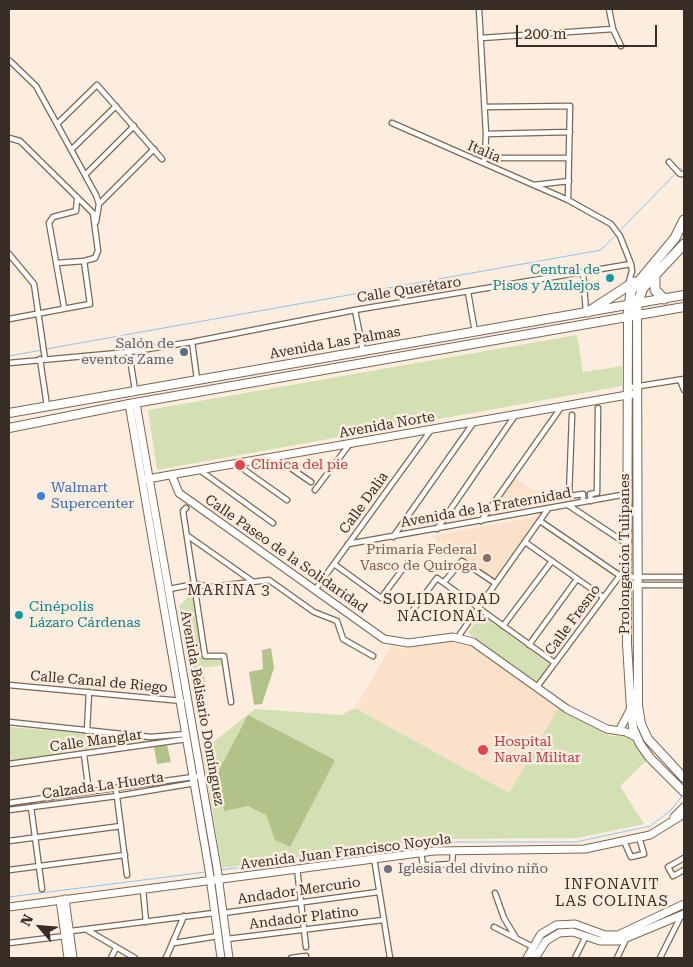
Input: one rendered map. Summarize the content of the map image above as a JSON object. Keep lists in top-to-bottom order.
{
  "streets": {
    "main road": ["Avenida Las Palmas", "Prolongación Tulipanes"],
    "street": [
      "Italia",
      "Calle Querétaro",
      "Avenida Norte",
      "Calle Dalia",
      "Avenida de la Fraternidad",
      "Calle Paseo de la Solidaridad",
      "Calle Fresno",
      "Calle Canal de Riego",
      "Avenida Belisario Domínguez",
      "Calle Manglar",
      "Calzada La Huerta",
      "Avenida Juan Francisco Noyola",
      "Andador Mercurio",
      "Andador Platino"
    ]
  },
  "crossings": [
    ["Italia", "Calle Querétaro"],
    ["Avenida Las Palmas", "Prolongación Tulipanes"],
    ["Avenida Las Palmas", "Avenida Belisario Domínguez"],
    ["Avenida Norte", "Calle Dalia"],
    ["Avenida Norte", "Calle Paseo de la Solidaridad"],
    ["Avenida Norte", "Prolongación Tulipanes"],
    ["Avenida Norte", "Avenida Belisario Domínguez"],
    ["Calle Dalia", "Avenida de la Fraternidad"],
    ["Calle Dalia", "Calle Paseo de la Solidaridad"],
    ["Avenida de la Fraternidad", "Prolongación Tulipanes"],
    ["Calle Paseo de la Solidaridad", "Prolongación Tulipanes"],
    ["Calle Paseo de la Solidaridad", "Calle Fresno"],
    ["Prolongación Tulipanes", "Calle Fresno"],
    ["Calle Canal de Riego", "Avenida Belisario Domínguez"],
    ["Avenida Belisario Domínguez", "Calle Manglar"],
    ["Avenida Belisario Domínguez", "Calzada La Huerta"],
    ["Avenida Belisario Domínguez", "Avenida Juan Francisco Noyola"],
    ["Avenida Belisario Domínguez", "Andador Mercurio"],
    ["Avenida Belisario Domínguez", "Andador Platino"]
  ],
  "districts": ["MARINA 3", "SOLIDARIDAD NACIONAL", "INFONAVIT LAS COLINAS"],
  "places": [
    "Central de Pisos y Azulejos",
    "Salón de eventos Zame",
    "Clínica del pie",
    "Walmart Supercenter",
    "Primaria Federal Vasco de Quiroga",
    "Cinépolis Lázaro Cárdenas",
    "Hospital Naval Militar",
    "Iglesia del divino niño"
  ],
  "scale_bar": "200 m",
  "north": "top left"
}
